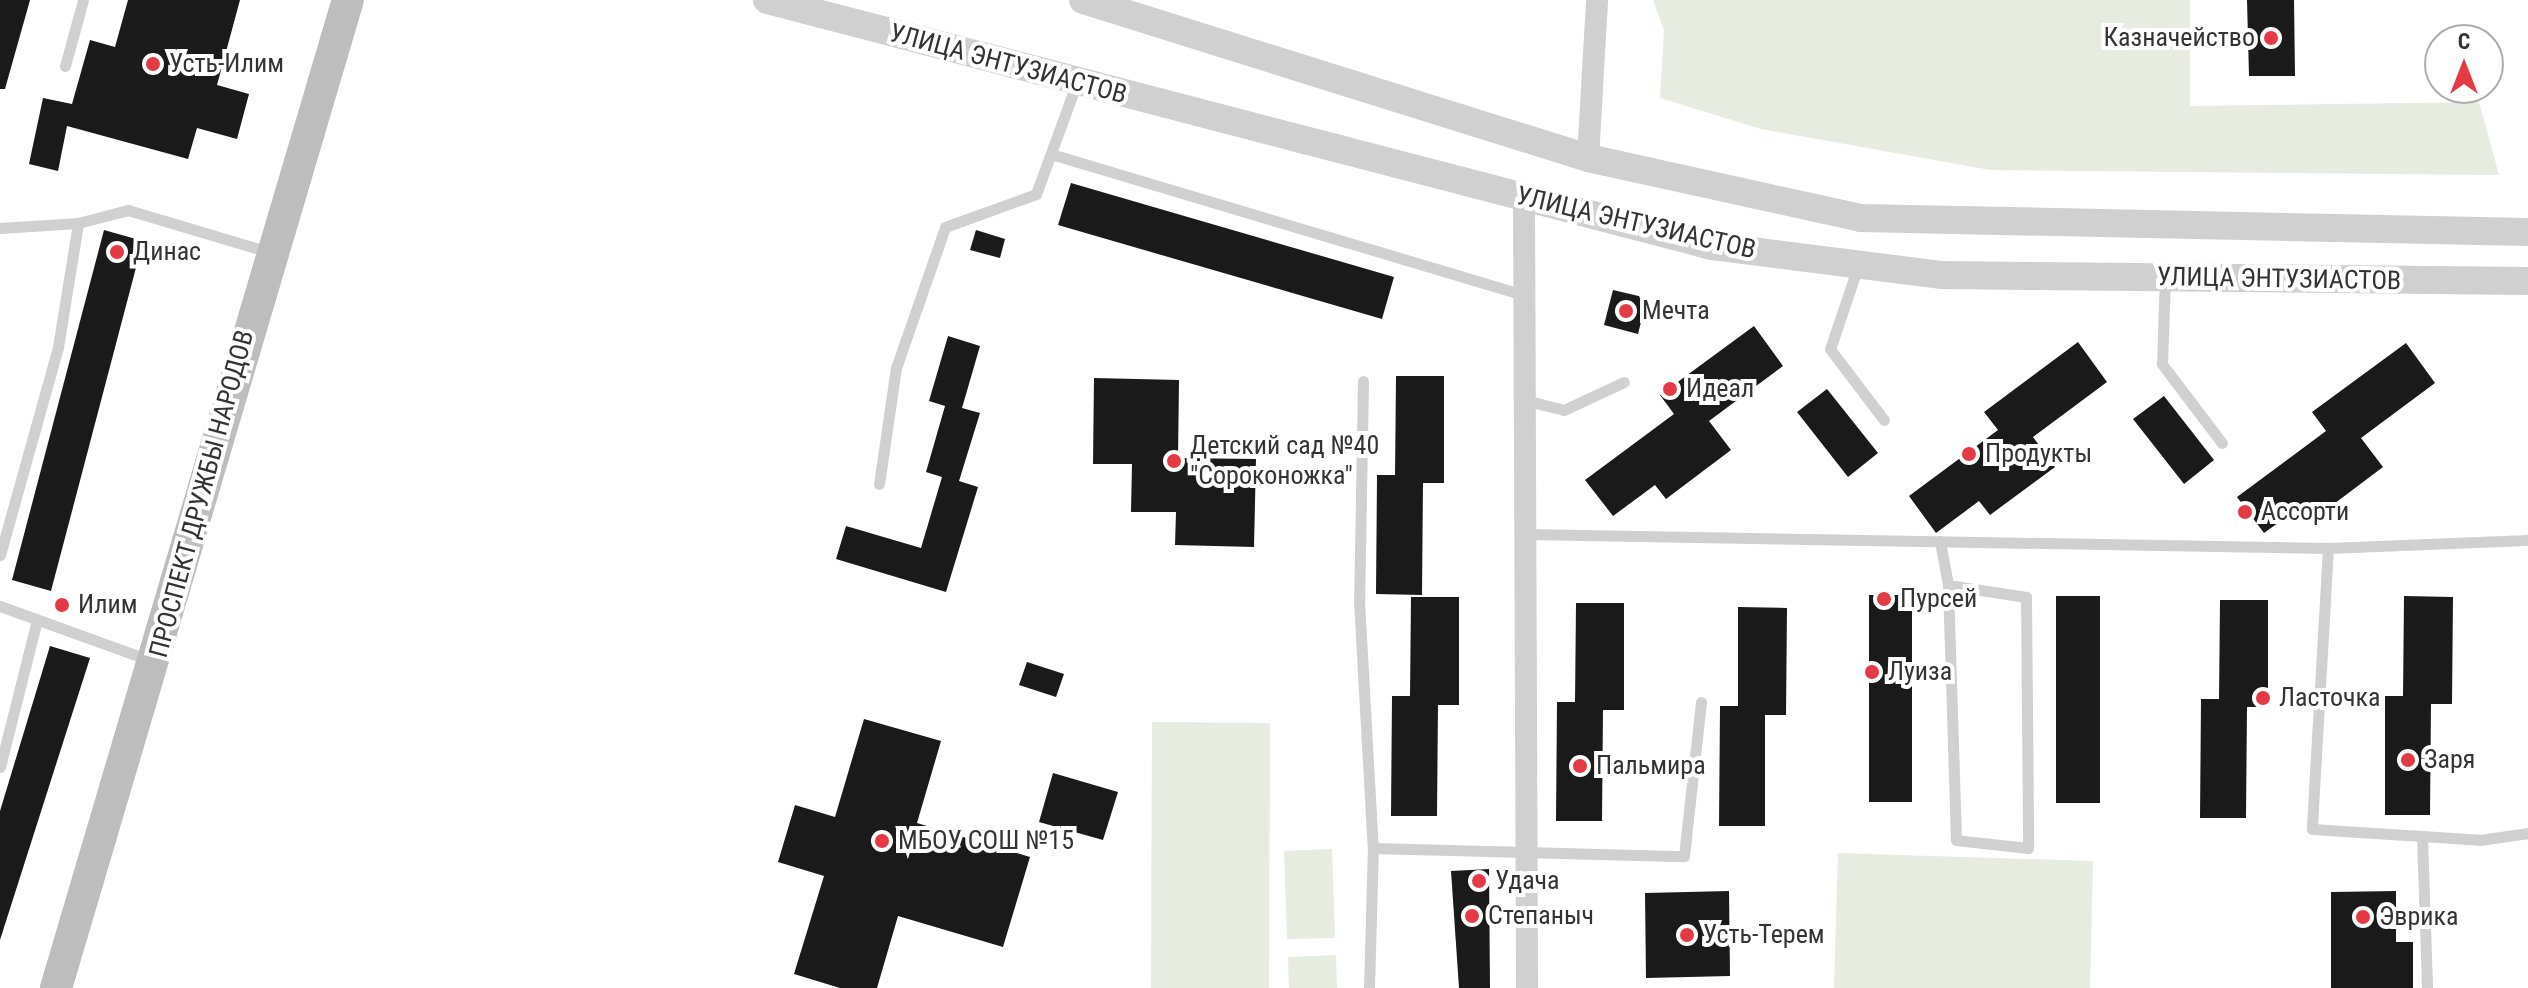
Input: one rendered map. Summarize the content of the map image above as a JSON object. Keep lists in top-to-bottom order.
{
  "streets": {
    "main road": ["ПРОСПЕКТ ДРУЖБЫ НАРОДОВ"],
    "street": ["УЛИЦА ЭНТУЗИАСТОВ"]
  },
  "places": [
    "Казначейство",
    "Усть-Илим",
    "Динас",
    "Мечта",
    "Идеал",
    "Продукты",
    "Детский сад №40 \"Сороконожка\"",
    "Ассорти",
    "Пурсей",
    "Илим",
    "Луиза",
    "Ласточка",
    "Заря",
    "Пальмира",
    "МБОУ СОШ №15",
    "Удача",
    "Степаныч",
    "Эврика",
    "Усть-Терем"
  ],
  "north": "top"
}
